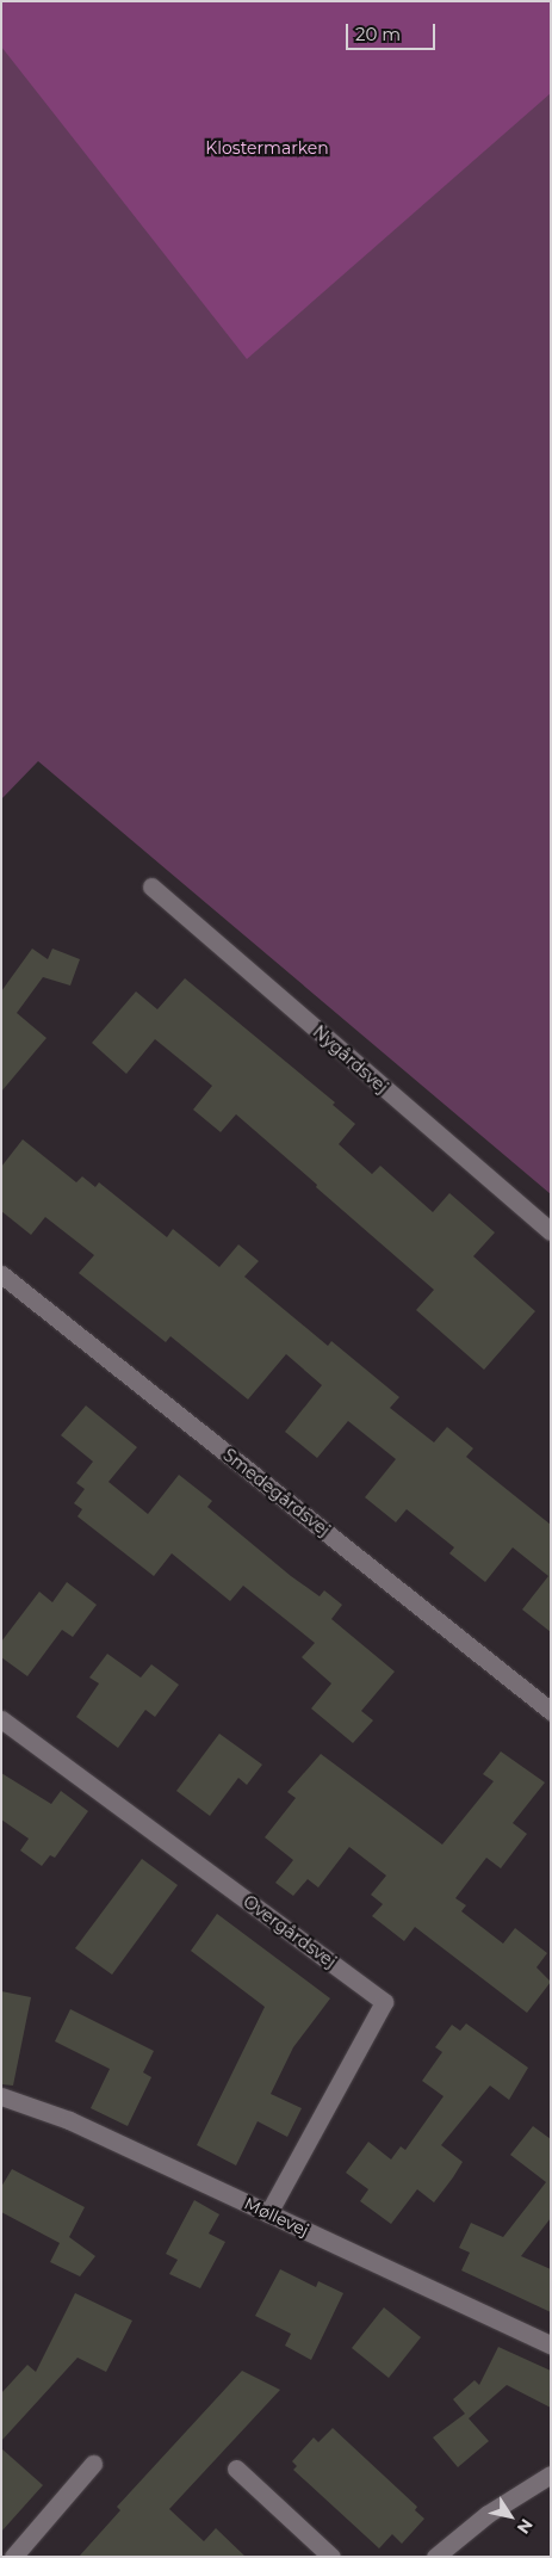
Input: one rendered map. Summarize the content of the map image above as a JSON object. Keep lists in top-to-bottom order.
{
  "streets": {
    "street": [
      "Nygårdsvej",
      "Smedegårdsvej",
      "Overgårdsvej",
      "Møllevej"
    ]
  },
  "crossings": [
    ["Overgårdsvej", "Møllevej"]
  ],
  "parks": ["Klostermarken"],
  "scale_bar": "20 m",
  "north": "bottom right"
}
